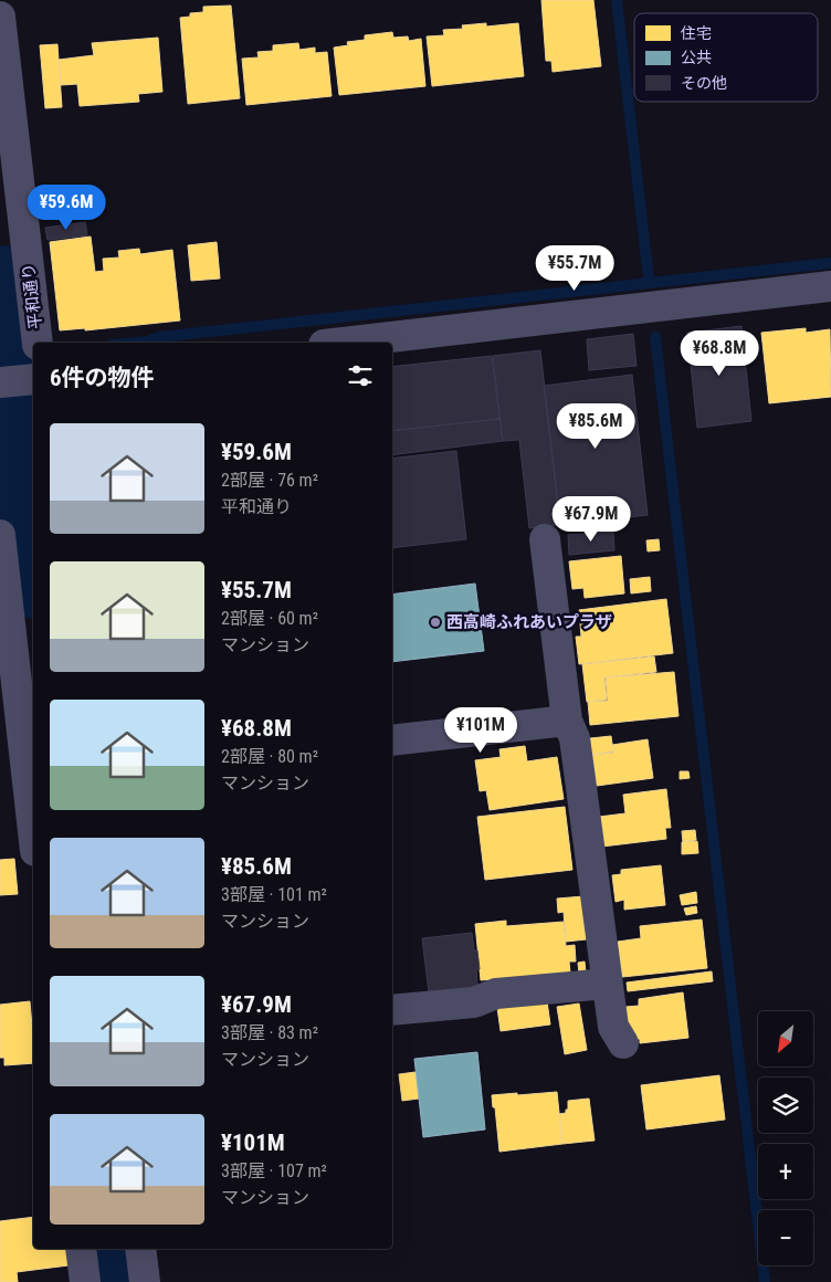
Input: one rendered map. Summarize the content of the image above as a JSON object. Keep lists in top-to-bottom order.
{
  "streets": {
    "street": ["平和通り"]
  },
  "places": ["西高崎ふれあいプラザ"],
  "legend": ["住宅", "公共", "その他"],
  "north": "bottom left",
  "page": {
    "price": [
      "¥59.6M",
      "¥55.7M",
      "¥68.8M",
      "¥85.6M",
      "¥67.9M",
      "¥101M"
    ],
    "heading": "6件の物件",
    "list": [
      {
        "name": "¥59.6M",
        "note": "2部屋 · 76 m² · 平和通り"
      },
      {
        "name": "¥55.7M",
        "note": "2部屋 · 60 m² · マンション"
      },
      {
        "name": "¥68.8M",
        "note": "2部屋 · 80 m² · マンション"
      },
      {
        "name": "¥85.6M",
        "note": "3部屋 · 101 m² · マンション"
      },
      {
        "name": "¥67.9M",
        "note": "3部屋 · 83 m² · マンション"
      },
      {
        "name": "¥101M",
        "note": "3部屋 · 107 m² · マンション"
      }
    ],
    "map_buttons": ["+", "−"]
  }
}
